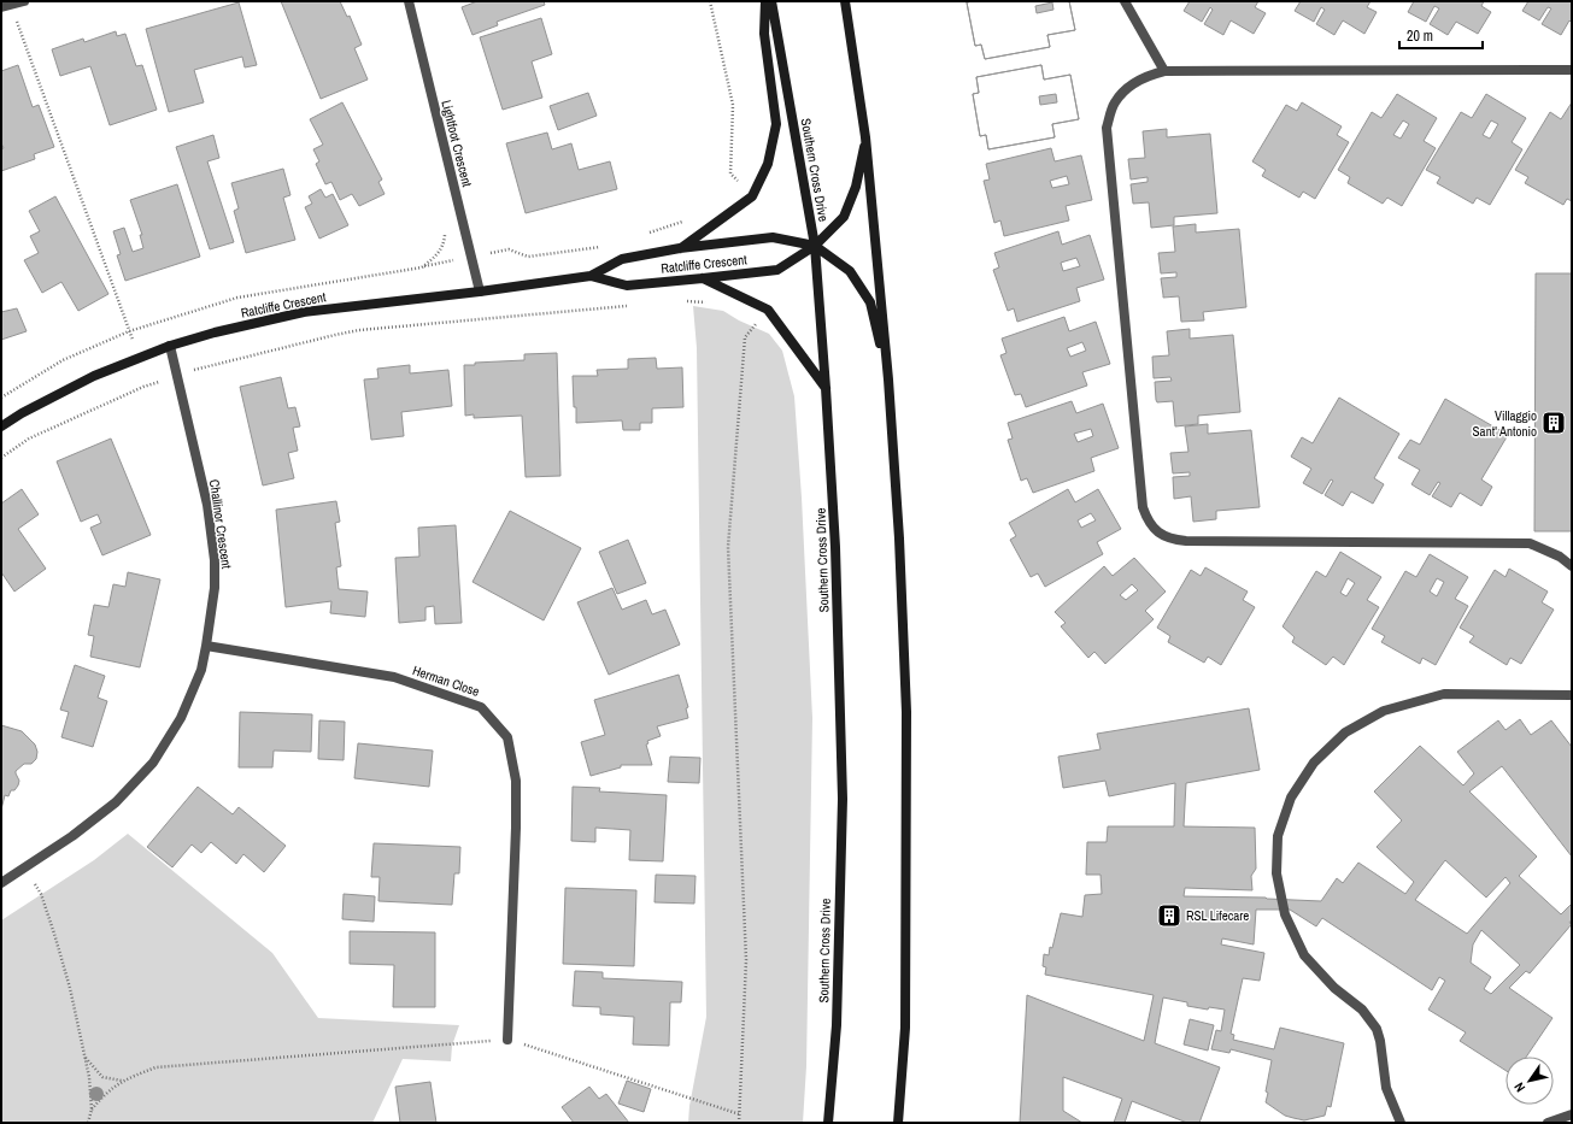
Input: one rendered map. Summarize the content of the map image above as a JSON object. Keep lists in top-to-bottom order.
{
  "streets": {
    "main road": ["Southern Cross Drive", "Ratcliffe Crescent"],
    "street": ["Lightfoot Crescent", "Challinor Crescent", "Herman Close"]
  },
  "crossings": [
    ["Lightfoot Crescent", "Ratcliffe Crescent"],
    ["Southern Cross Drive", "Ratcliffe Crescent"],
    ["Ratcliffe Crescent", "Challinor Crescent"],
    ["Challinor Crescent", "Herman Close"]
  ],
  "places": {
    "building": ["Villaggio Sant' Antonio", "RSL Lifecare"]
  },
  "scale_bar": "20 m",
  "north": "bottom left"
}
